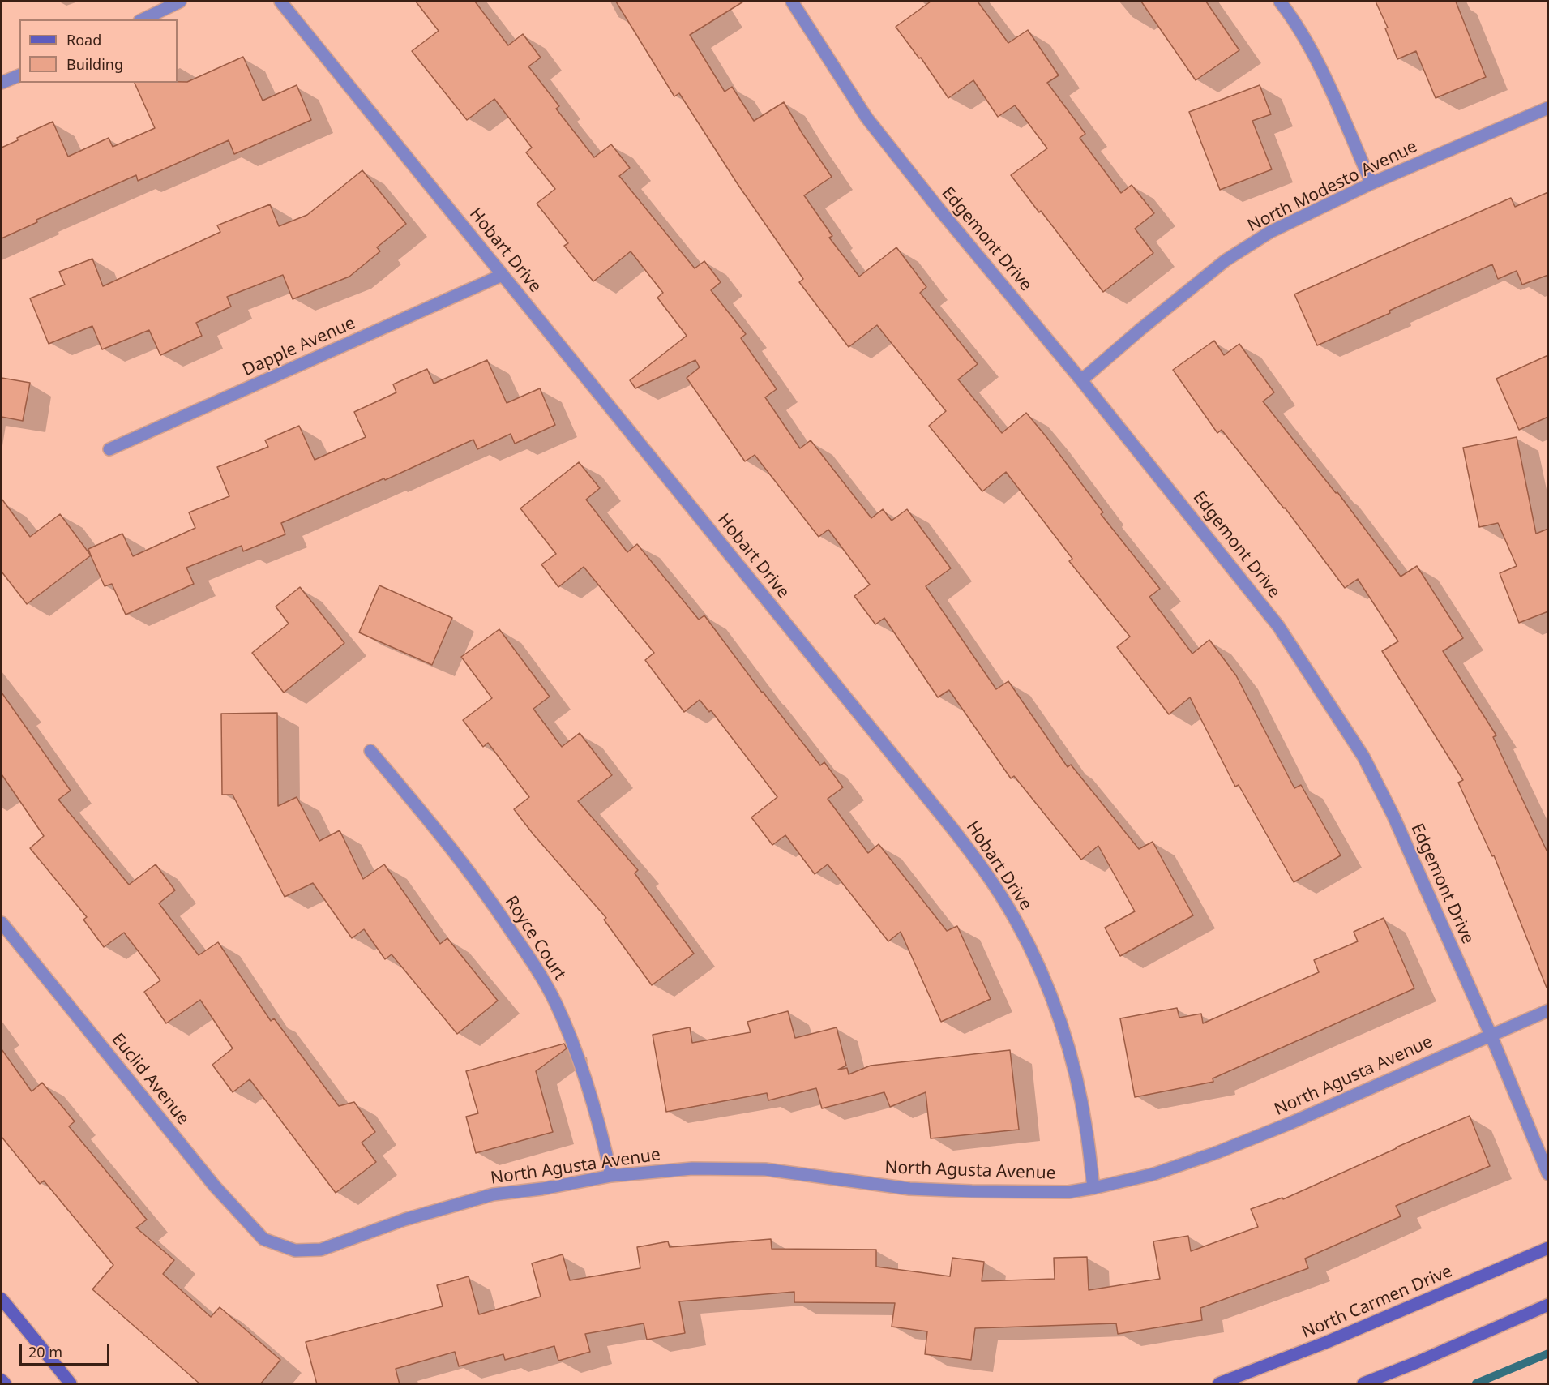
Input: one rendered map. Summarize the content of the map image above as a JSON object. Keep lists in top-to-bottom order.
{
  "streets": {
    "main road": ["North Carmen Drive"],
    "street": [
      "North Modesto Avenue",
      "Edgemont Drive",
      "Hobart Drive",
      "Dapple Avenue",
      "Royce Court",
      "North Agusta Avenue",
      "Euclid Avenue"
    ]
  },
  "crossings": [
    ["North Modesto Avenue", "Edgemont Drive"],
    ["Edgemont Drive", "North Agusta Avenue"],
    ["Hobart Drive", "Dapple Avenue"],
    ["Hobart Drive", "North Agusta Avenue"],
    ["Royce Court", "North Agusta Avenue"],
    ["North Agusta Avenue", "Euclid Avenue"]
  ],
  "legend": ["Road", "Building"],
  "scale_bar": "20 m"
}
